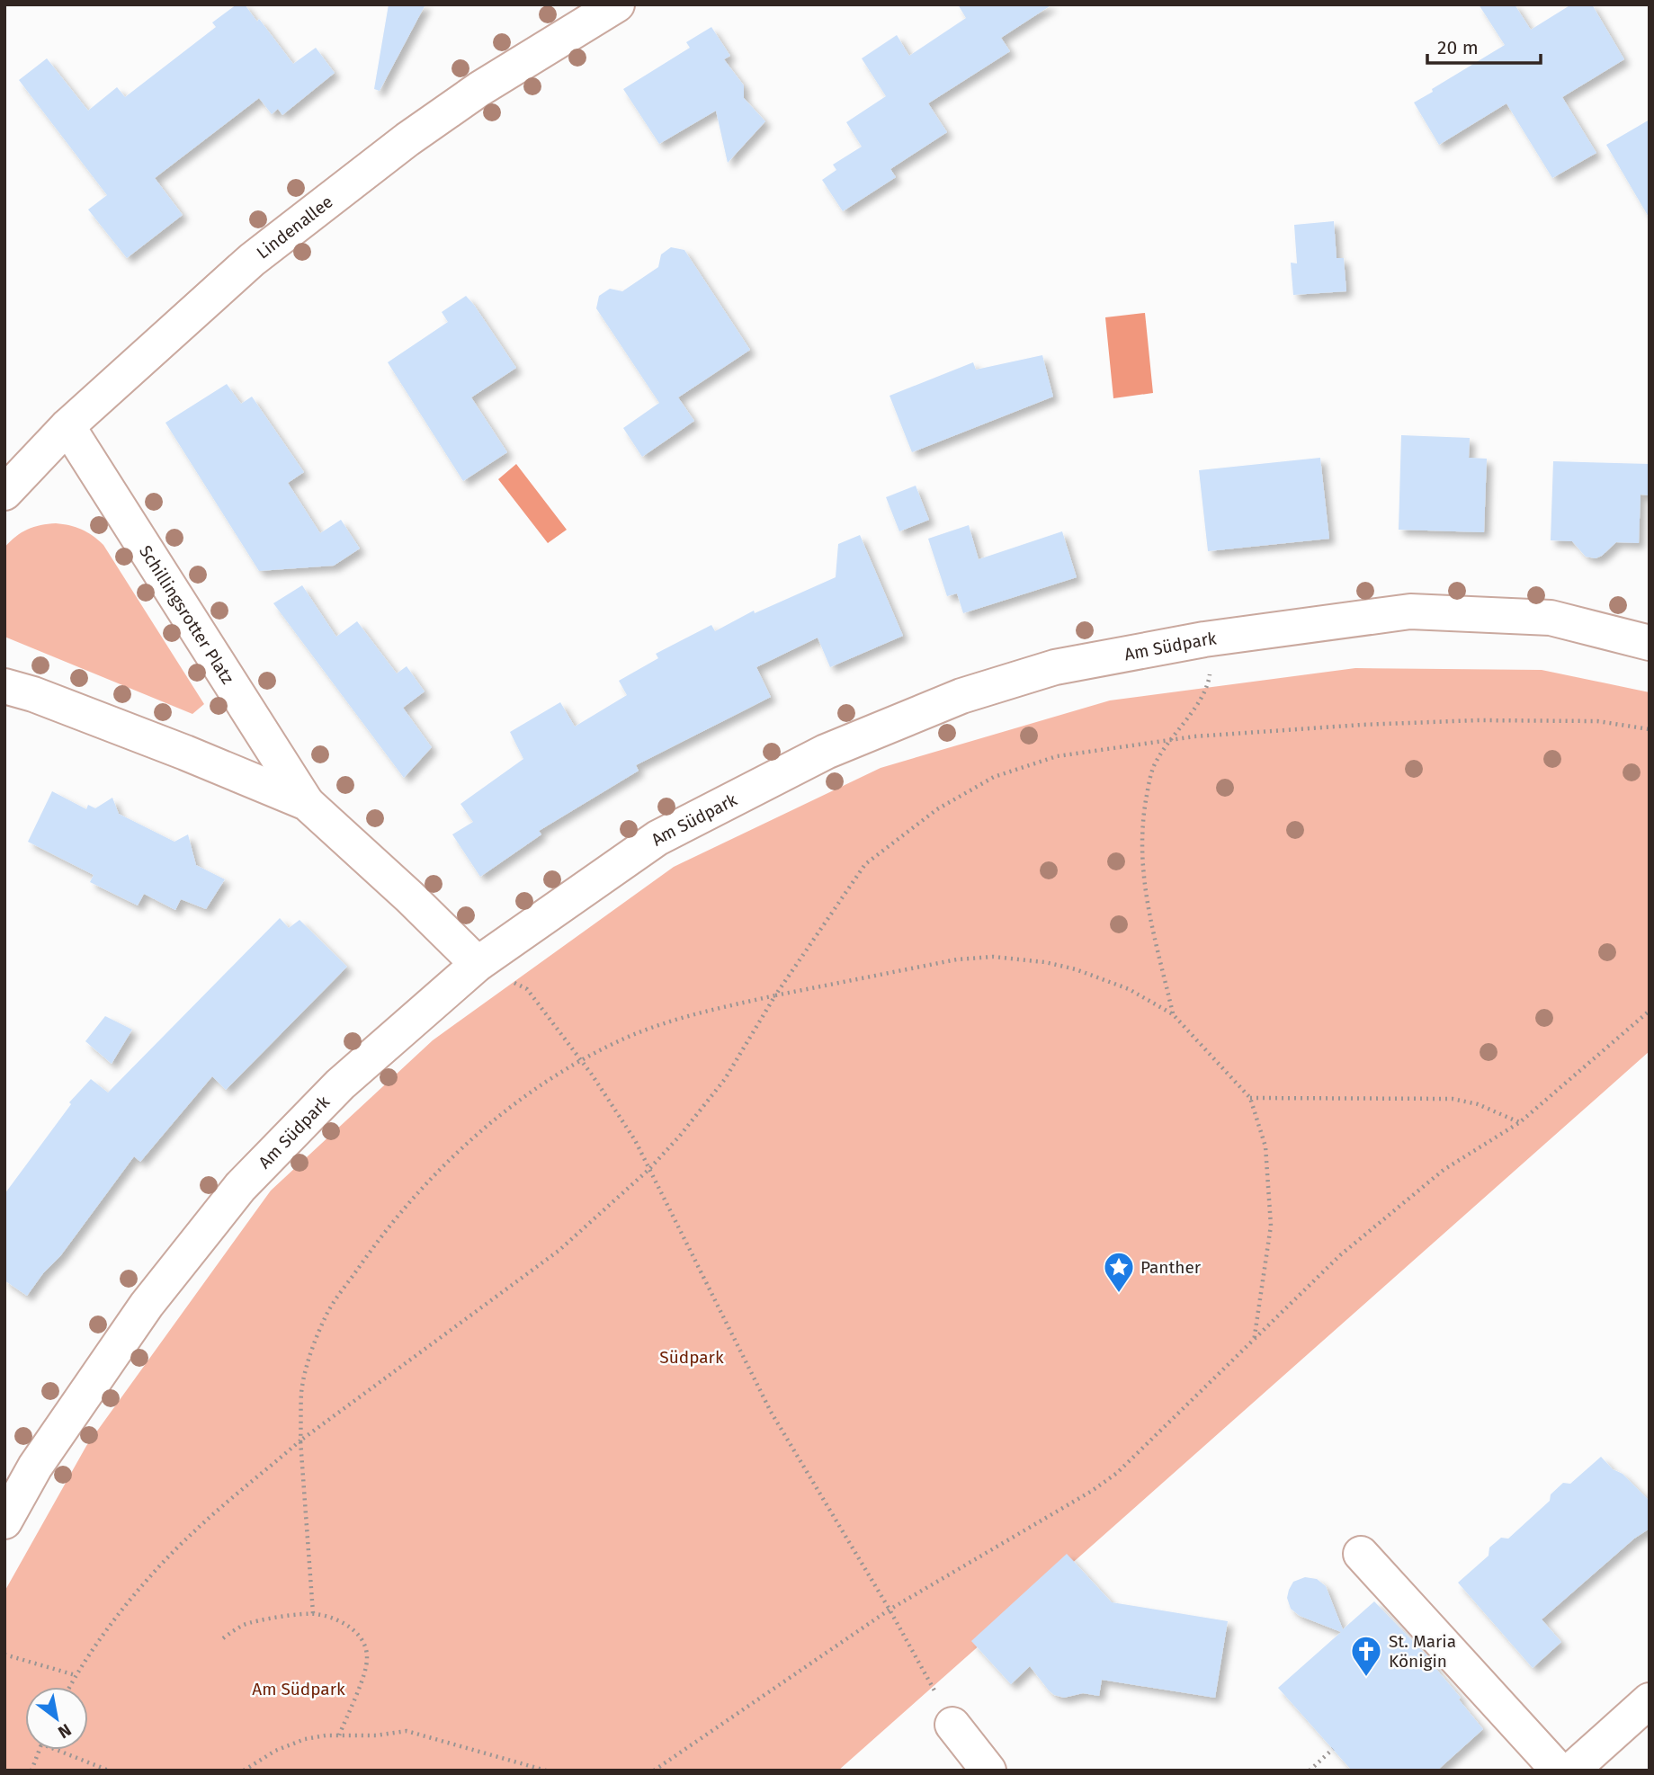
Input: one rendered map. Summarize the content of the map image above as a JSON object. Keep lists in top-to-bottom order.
{
  "streets": {
    "street": ["Lindenallee", "Schillingsrotter Platz", "Am Südpark"]
  },
  "crossings": [
    ["Lindenallee", "Schillingsrotter Platz"],
    ["Schillingsrotter Platz", "Am Südpark"]
  ],
  "parks": ["Südpark", "Am Südpark"],
  "places": {
    "place": ["Panther"],
    "church": ["St. Maria Königin"]
  },
  "scale_bar": "20 m",
  "north": "bottom right"
}
